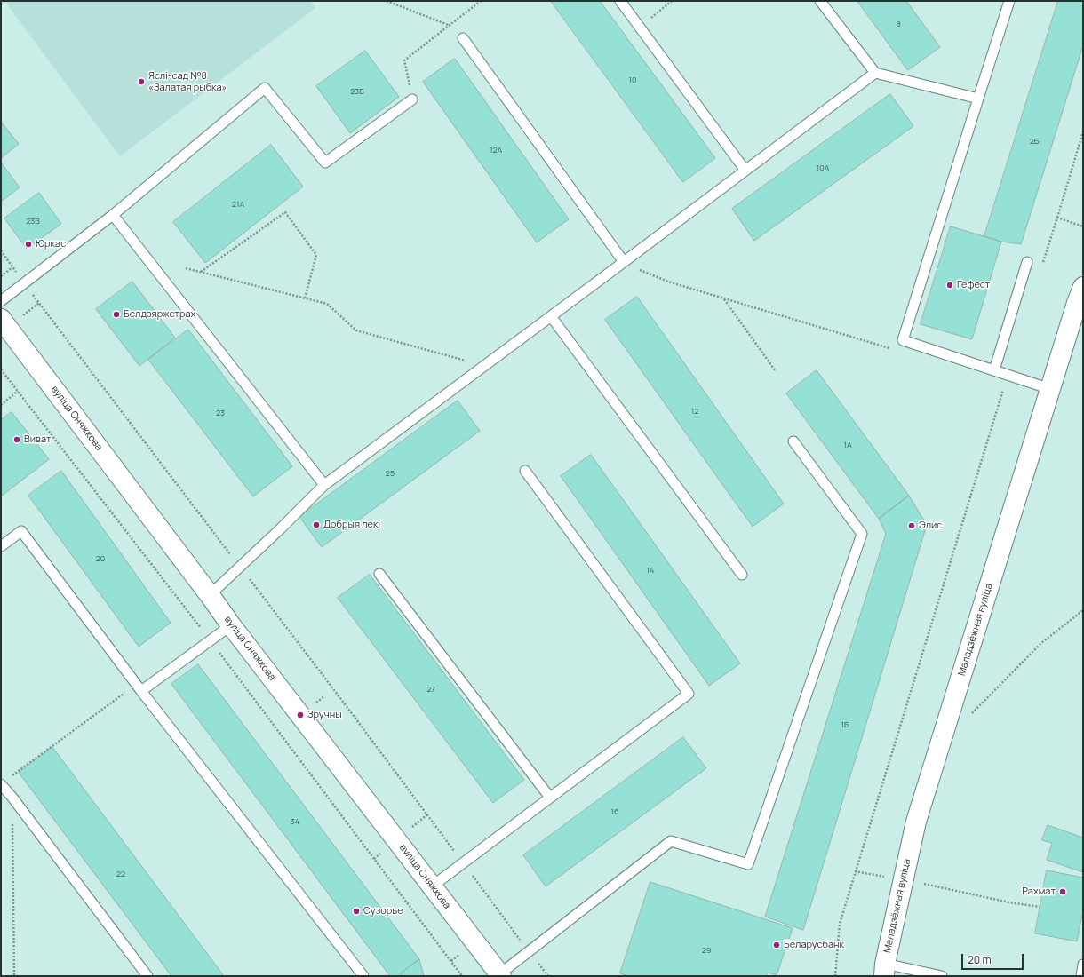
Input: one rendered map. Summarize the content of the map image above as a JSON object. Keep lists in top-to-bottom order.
{
  "streets": {
    "street": ["вуліца Сняжкова", "Маладзёжная вуліца"]
  },
  "places": [
    "Яслі-сад №8 «Залатая рыбка»",
    "Юркас",
    "Гефест",
    "Белдзяржстрах",
    "Виват",
    "Добрыя лекі",
    "Элис",
    "Зручны",
    "Рахмат",
    "Сузорье",
    "Беларусбанк"
  ],
  "house_numbers": [
    "8",
    "10",
    "23Б",
    "2Б",
    "12А",
    "10А",
    "21А",
    "23В",
    "12",
    "23",
    "1А",
    "25",
    "20",
    "14",
    "27",
    "1Б",
    "16",
    "34",
    "22",
    "29"
  ],
  "scale_bar": "20 m"
}
